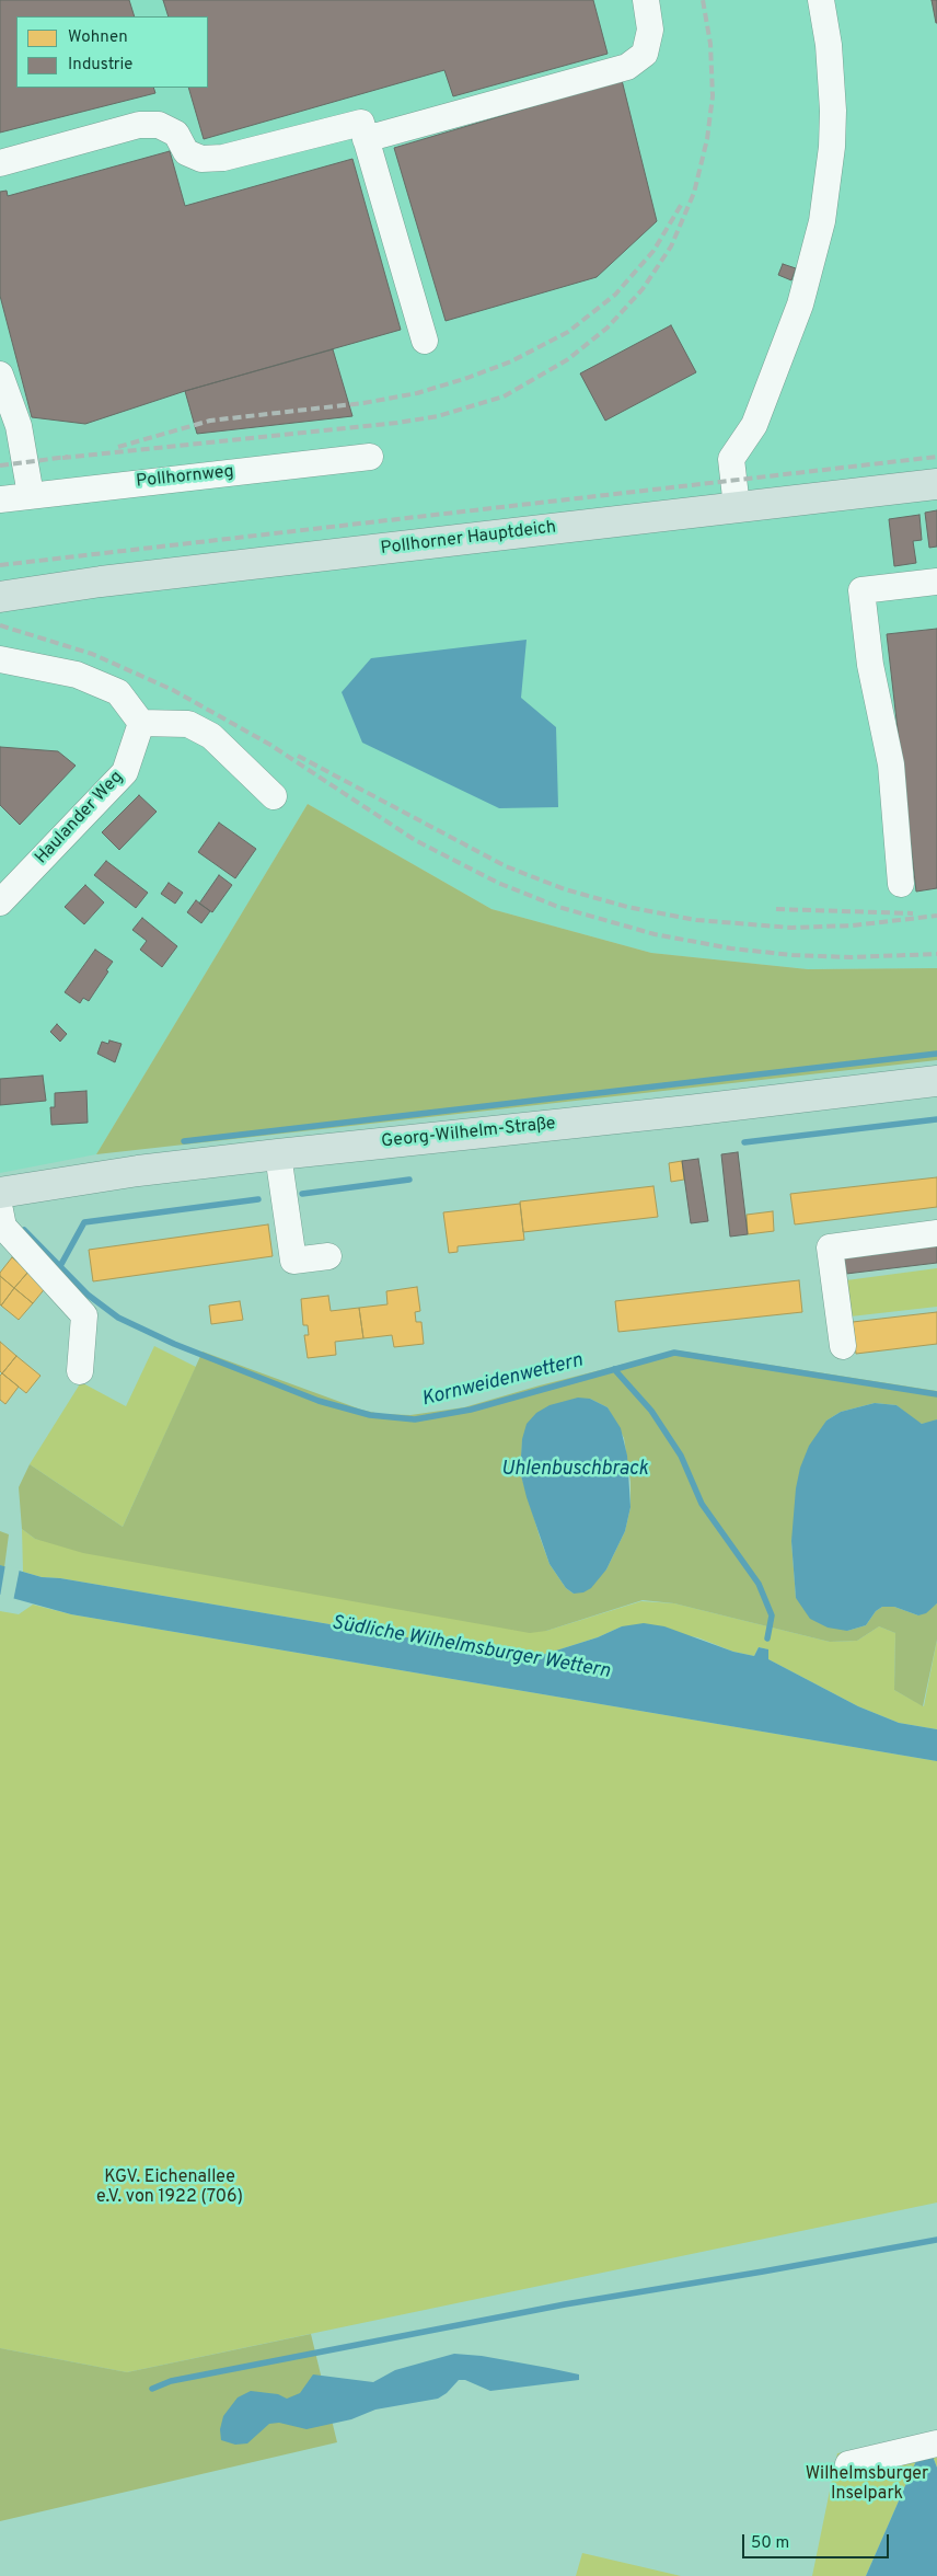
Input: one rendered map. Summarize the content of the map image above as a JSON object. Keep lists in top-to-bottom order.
{
  "streets": {
    "main road": ["Pollhorner Hauptdeich", "Georg-Wilhelm-Straße"],
    "street": ["Pollhornweg", "Haulander Weg"]
  },
  "water": ["Kornweidenwettern", "Uhlenbuschbrack", "Südliche Wilhelmsburger Wettern"],
  "parks": ["KGV. Eichenallee e.V. von 1922 (706)", "Wilhelmsburger Inselpark"],
  "legend": ["Wohnen", "Industrie"],
  "scale_bar": "50 m"
}
